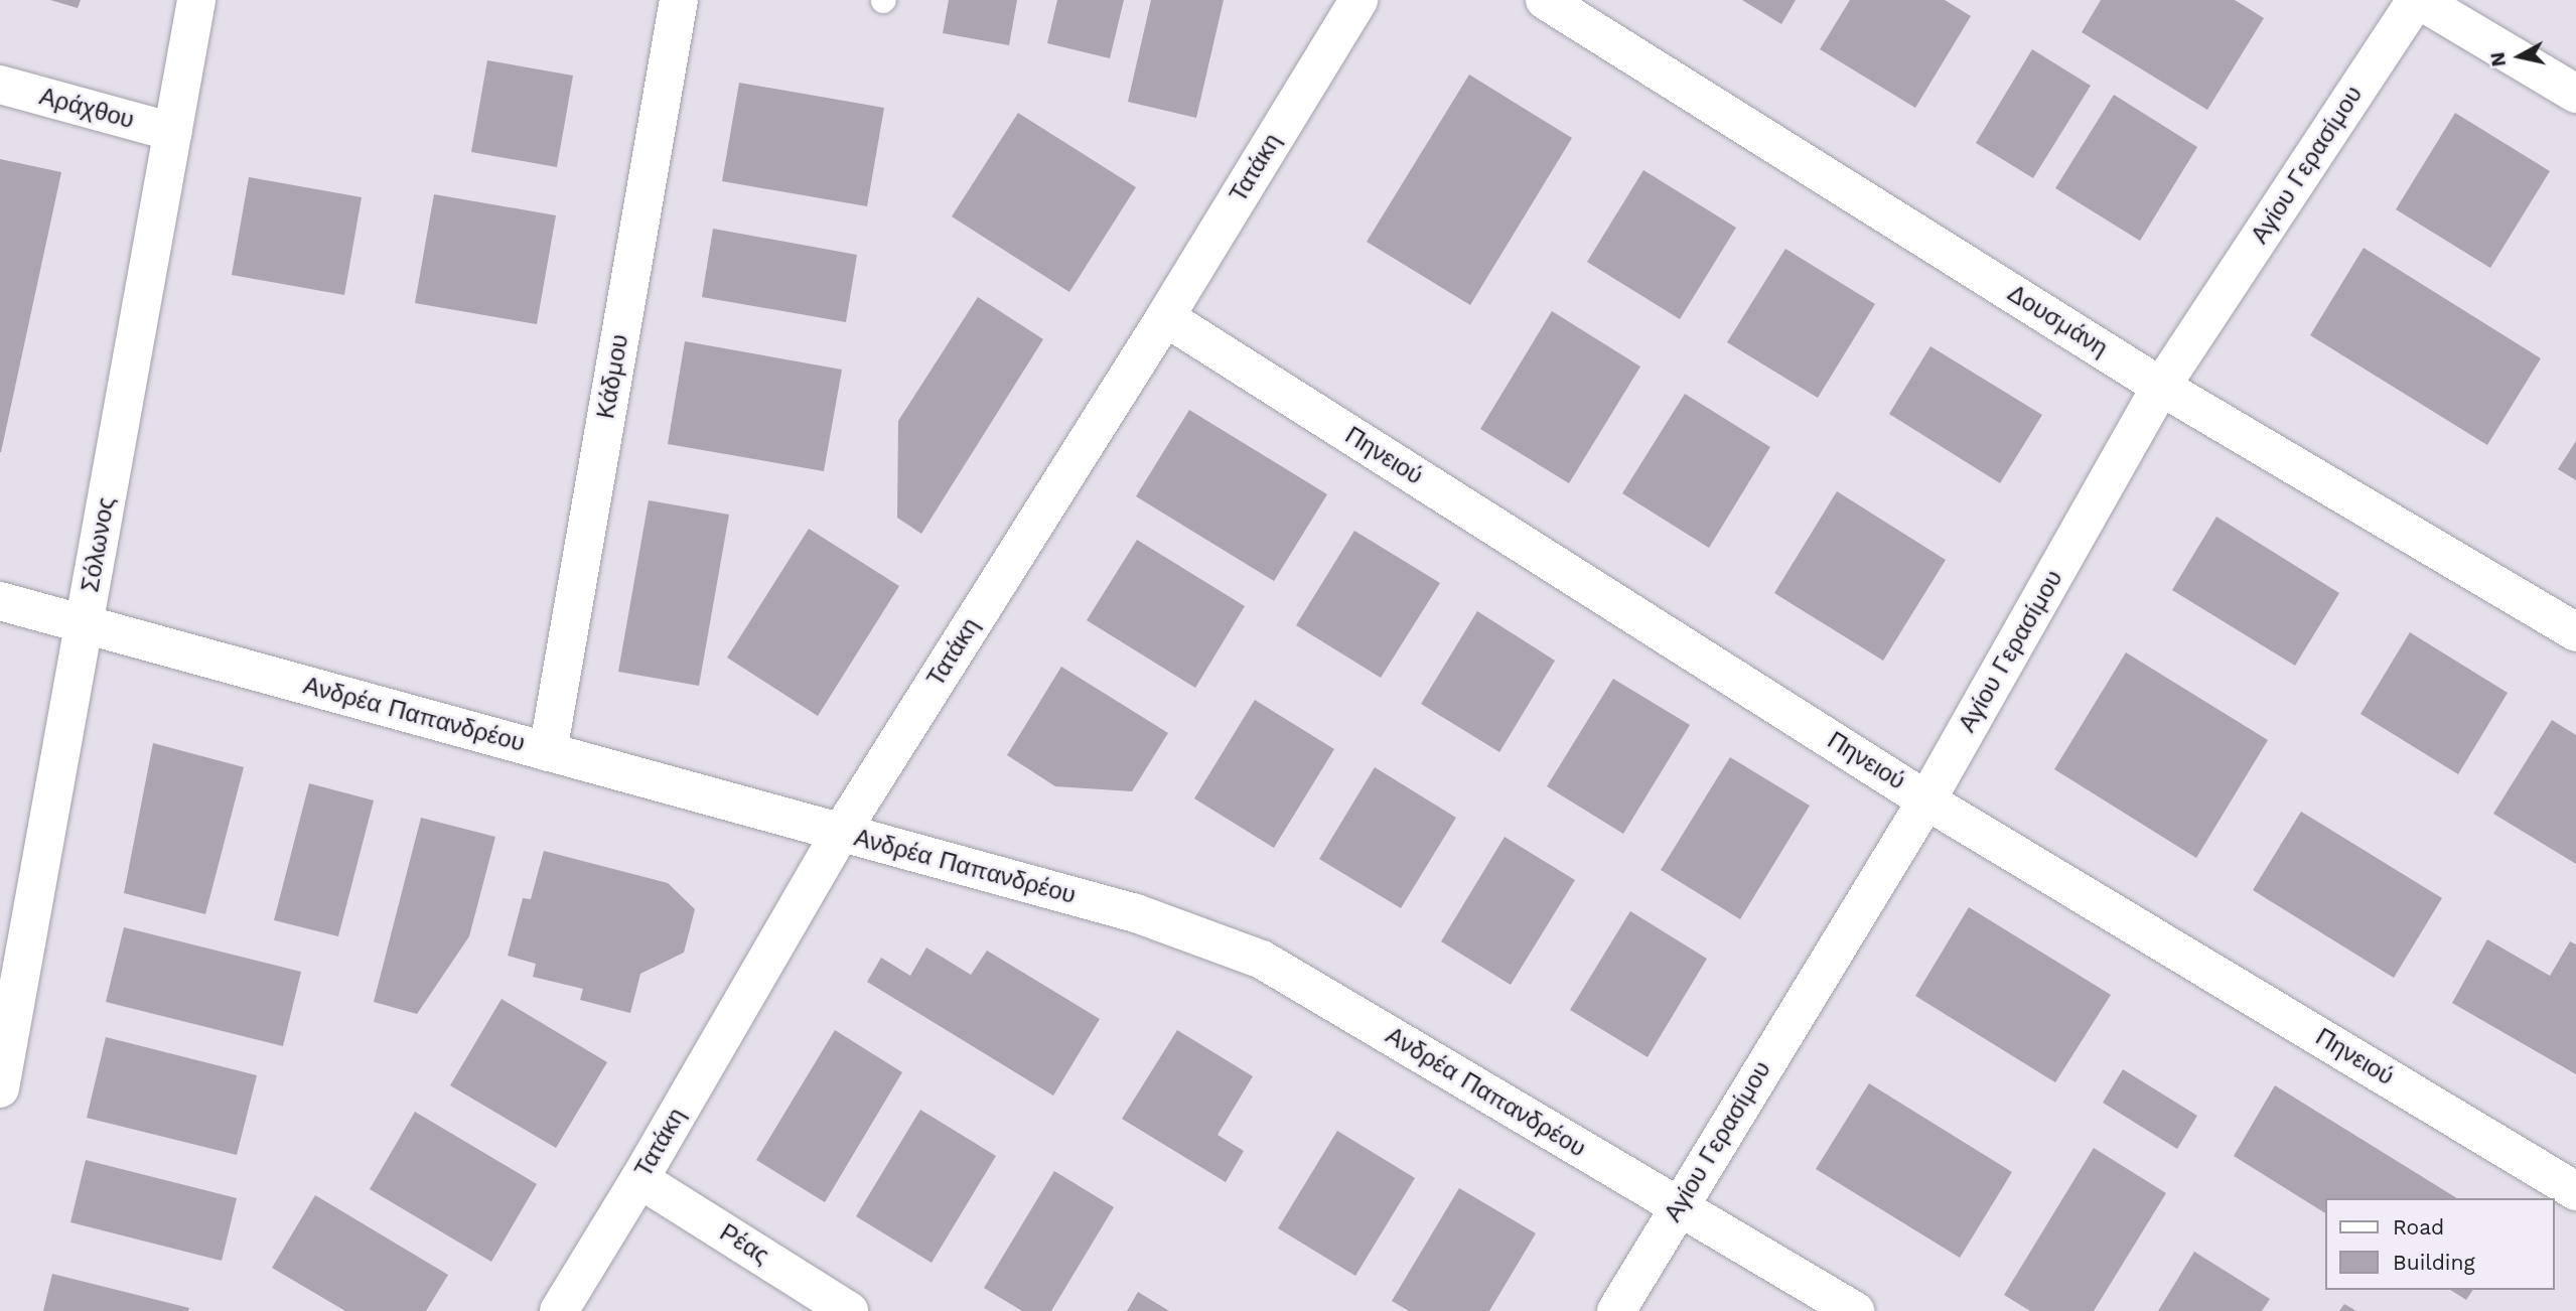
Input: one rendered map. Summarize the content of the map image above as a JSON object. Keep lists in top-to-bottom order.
{
  "streets": {
    "street": [
      "Αράχθου",
      "Αγίου Γερασίμου",
      "Τατάκη",
      "Δουσμάνη",
      "Κάδμου",
      "Πηνειού",
      "Σόλωνος",
      "Ανδρέα Παπανδρέου",
      "Ρέας"
    ]
  },
  "crossings": [
    ["Αράχθου", "Σόλωνος"],
    ["Αγίου Γερασίμου", "Δουσμάνη"],
    ["Αγίου Γερασίμου", "Πηνειού"],
    ["Αγίου Γερασίμου", "Ανδρέα Παπανδρέου"],
    ["Τατάκη", "Πηνειού"],
    ["Τατάκη", "Ανδρέα Παπανδρέου"],
    ["Τατάκη", "Ρέας"],
    ["Κάδμου", "Ανδρέα Παπανδρέου"],
    ["Σόλωνος", "Ανδρέα Παπανδρέου"]
  ],
  "legend": ["Road", "Building"],
  "north": "left"
}
